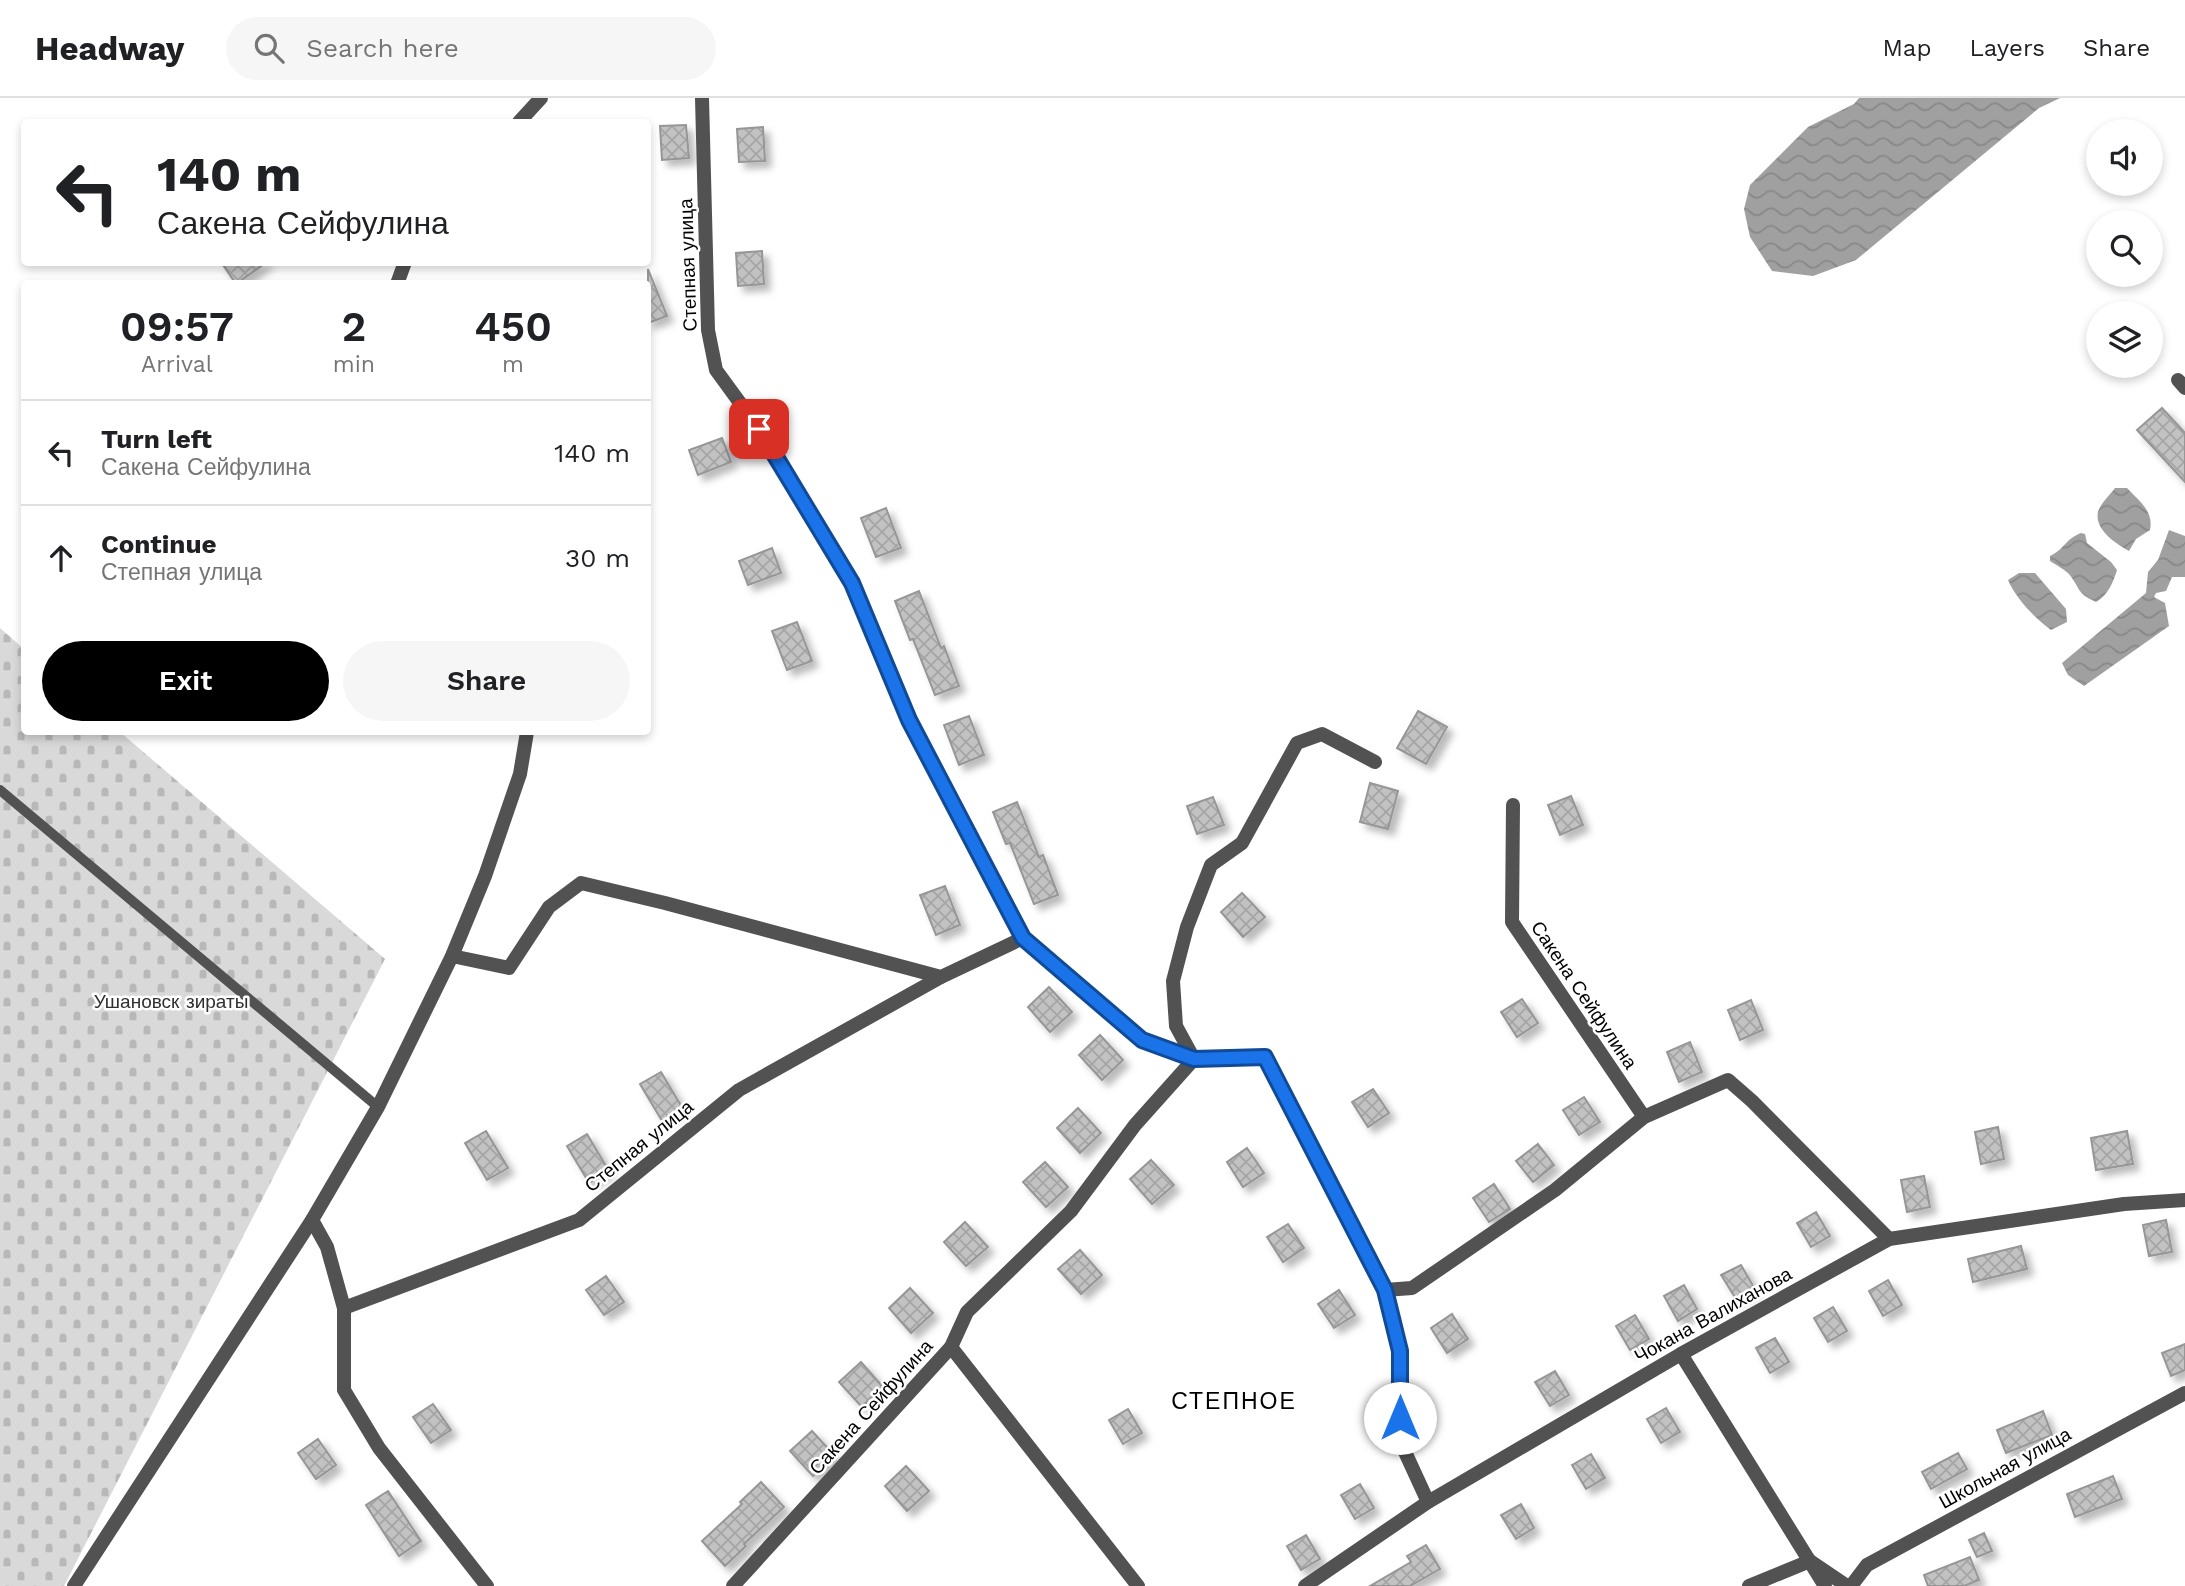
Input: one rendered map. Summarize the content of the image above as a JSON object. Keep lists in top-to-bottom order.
{
  "streets": {
    "street": [
      "Степная улица",
      "Сакена Сейфулина",
      "Чокана Валиханова",
      "Школьная улица"
    ]
  },
  "crossings": [
    ["Степная улица", "Сакена Сейфулина"]
  ],
  "districts": ["СТЕПНОЕ"],
  "parks": ["Ушановск зираты"],
  "page": {
    "header": "Headway",
    "search": "Search here",
    "nav": ["Map", "Layers", "Share"],
    "turn": ["140 m", "Сакена Сейфулина"],
    "eta": [
      "09:57",
      "Arrival",
      "2",
      "min",
      "450",
      "m"
    ],
    "list": [
      {
        "name": "Turn left",
        "note": "Сакена Сейфулина",
        "value": "140 m"
      },
      {
        "name": "Continue",
        "note": "Степная улица",
        "value": "30 m"
      }
    ],
    "buttons": ["Exit", "Share"]
  }
}
